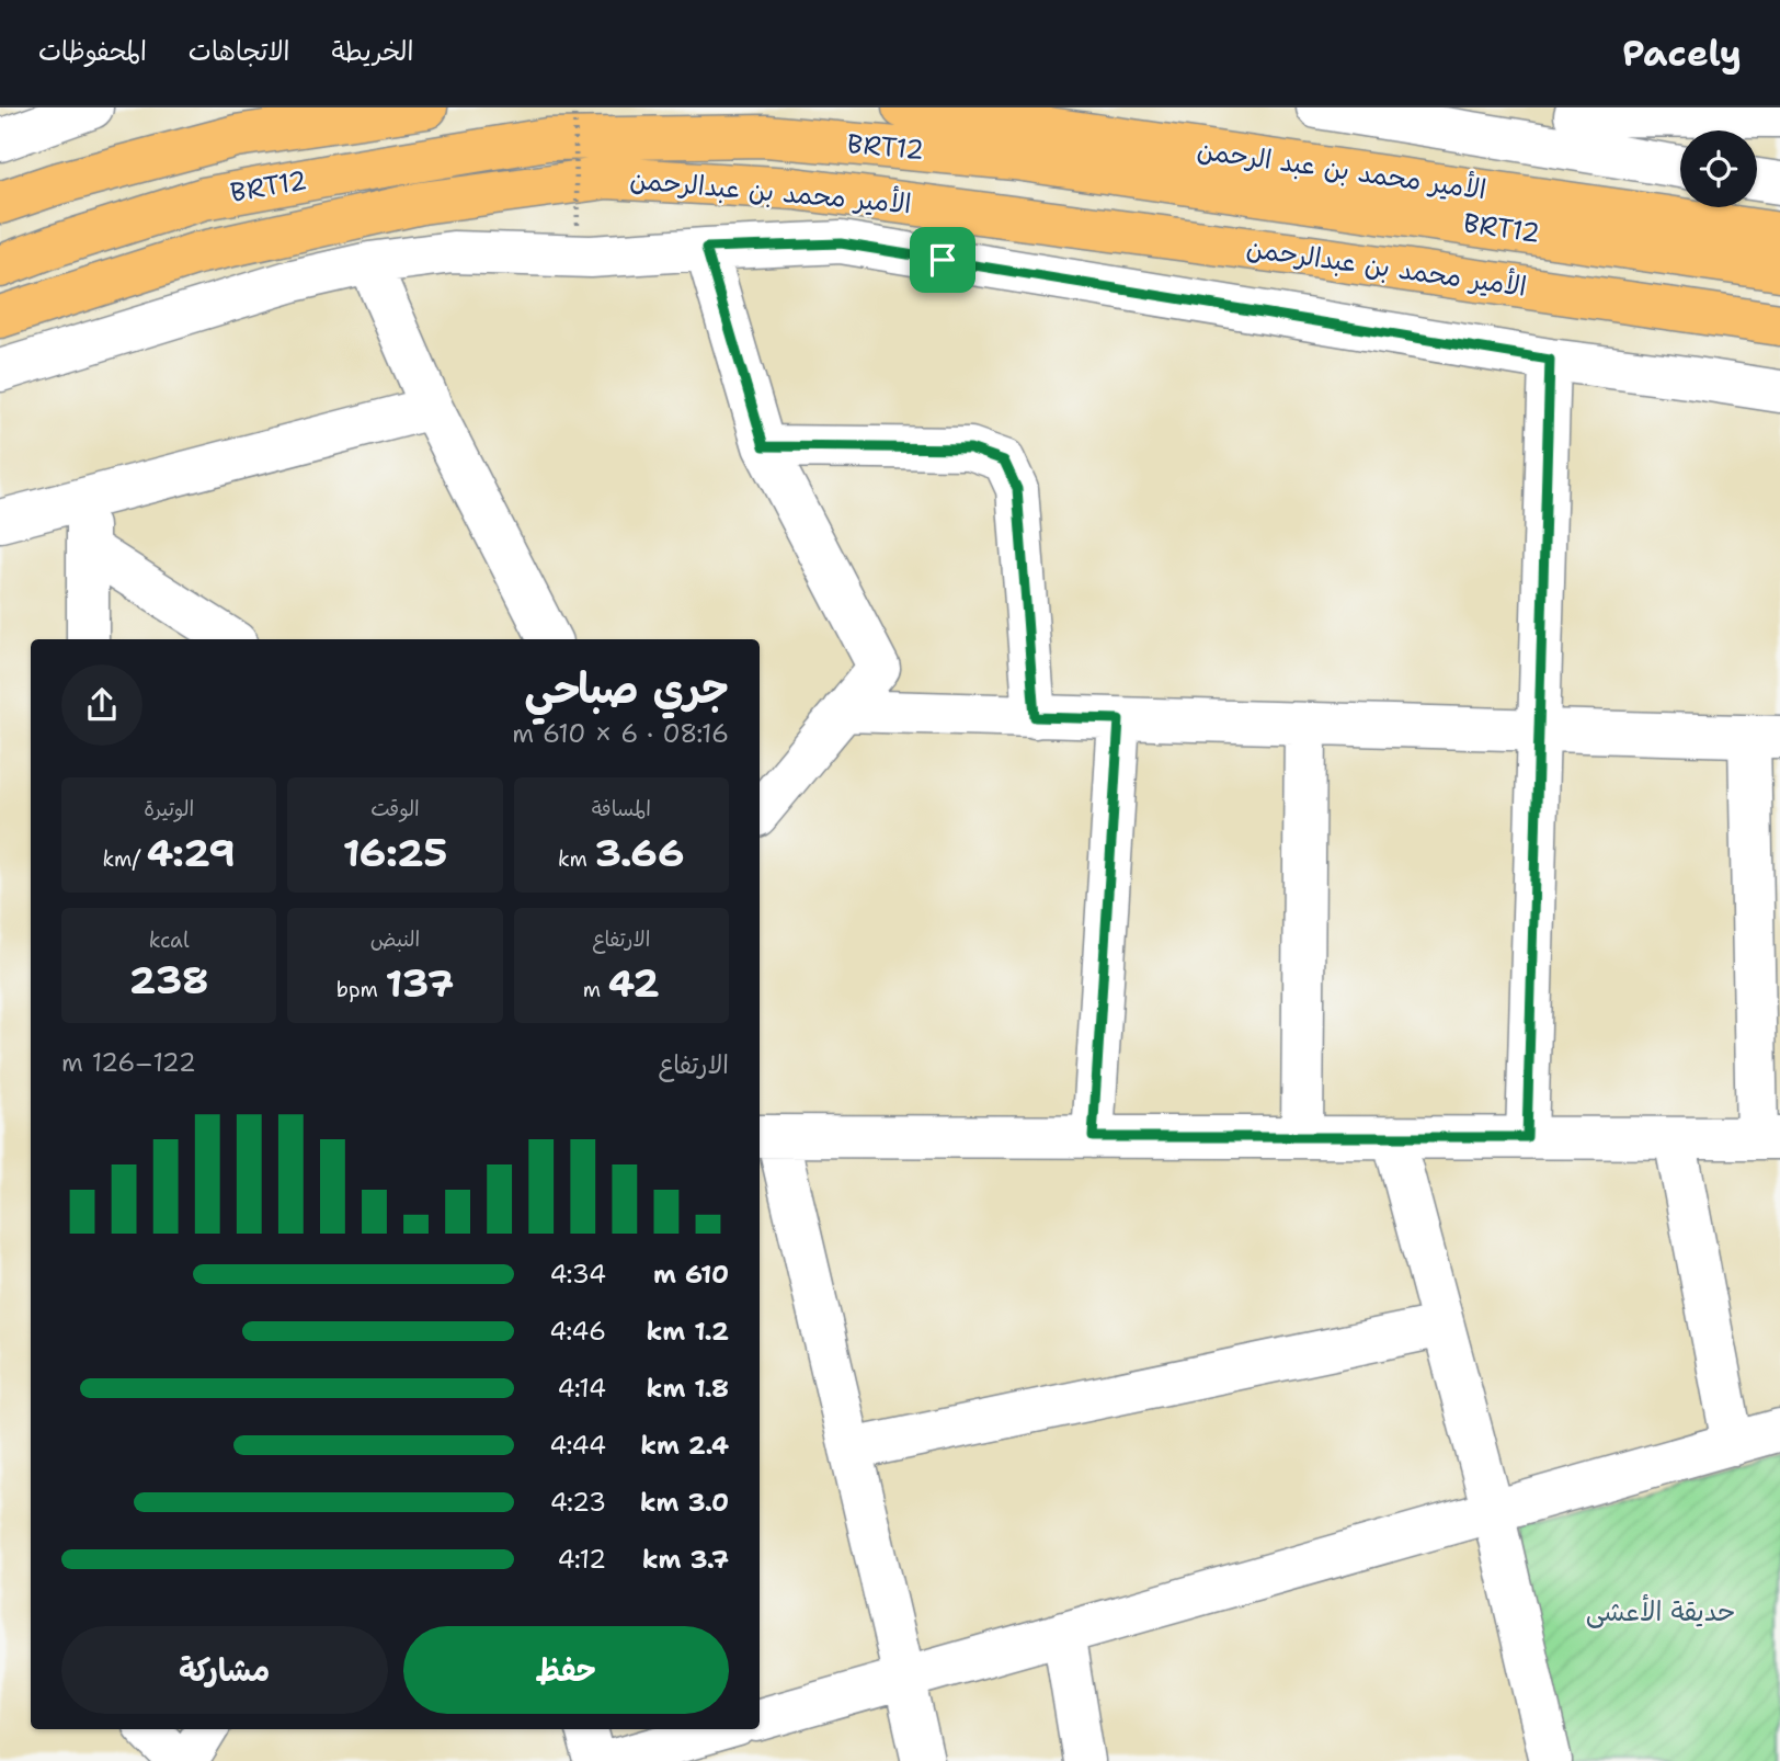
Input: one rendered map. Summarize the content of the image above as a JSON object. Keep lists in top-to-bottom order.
{
  "streets": {
    "main road": ["BRT12", "الأمير محمد بن عبد الرحمن", "الأمير محمد بن عبدالرحمن"]
  },
  "parks": ["حديقة الأعشى"],
  "page": {
    "header": "Pacely",
    "nav": ["الخريطة", "الاتجاهات", "المحفوظات"],
    "heading": ["جري صباحي", "08:16 · 6 × 610 m"],
    "stats": [
      ["المسافة", "3.66 km"],
      ["الوقت", "16:25"],
      ["الوتيرة", "4:29 /km"],
      ["الارتفاع", "42 m"],
      ["النبض", "137 bpm"],
      ["kcal", "238"]
    ],
    "chart": ["الارتفاع", "122–126 m"],
    "list": [
      {
        "name": "610 m",
        "note": "4:34"
      },
      {
        "name": "1.2 km",
        "note": "4:46"
      },
      {
        "name": "1.8 km",
        "note": "4:14"
      },
      {
        "name": "2.4 km",
        "note": "4:44"
      },
      {
        "name": "3.0 km",
        "note": "4:23"
      },
      {
        "name": "3.7 km",
        "note": "4:12"
      }
    ],
    "buttons": ["حفظ", "مشاركة"]
  }
}
